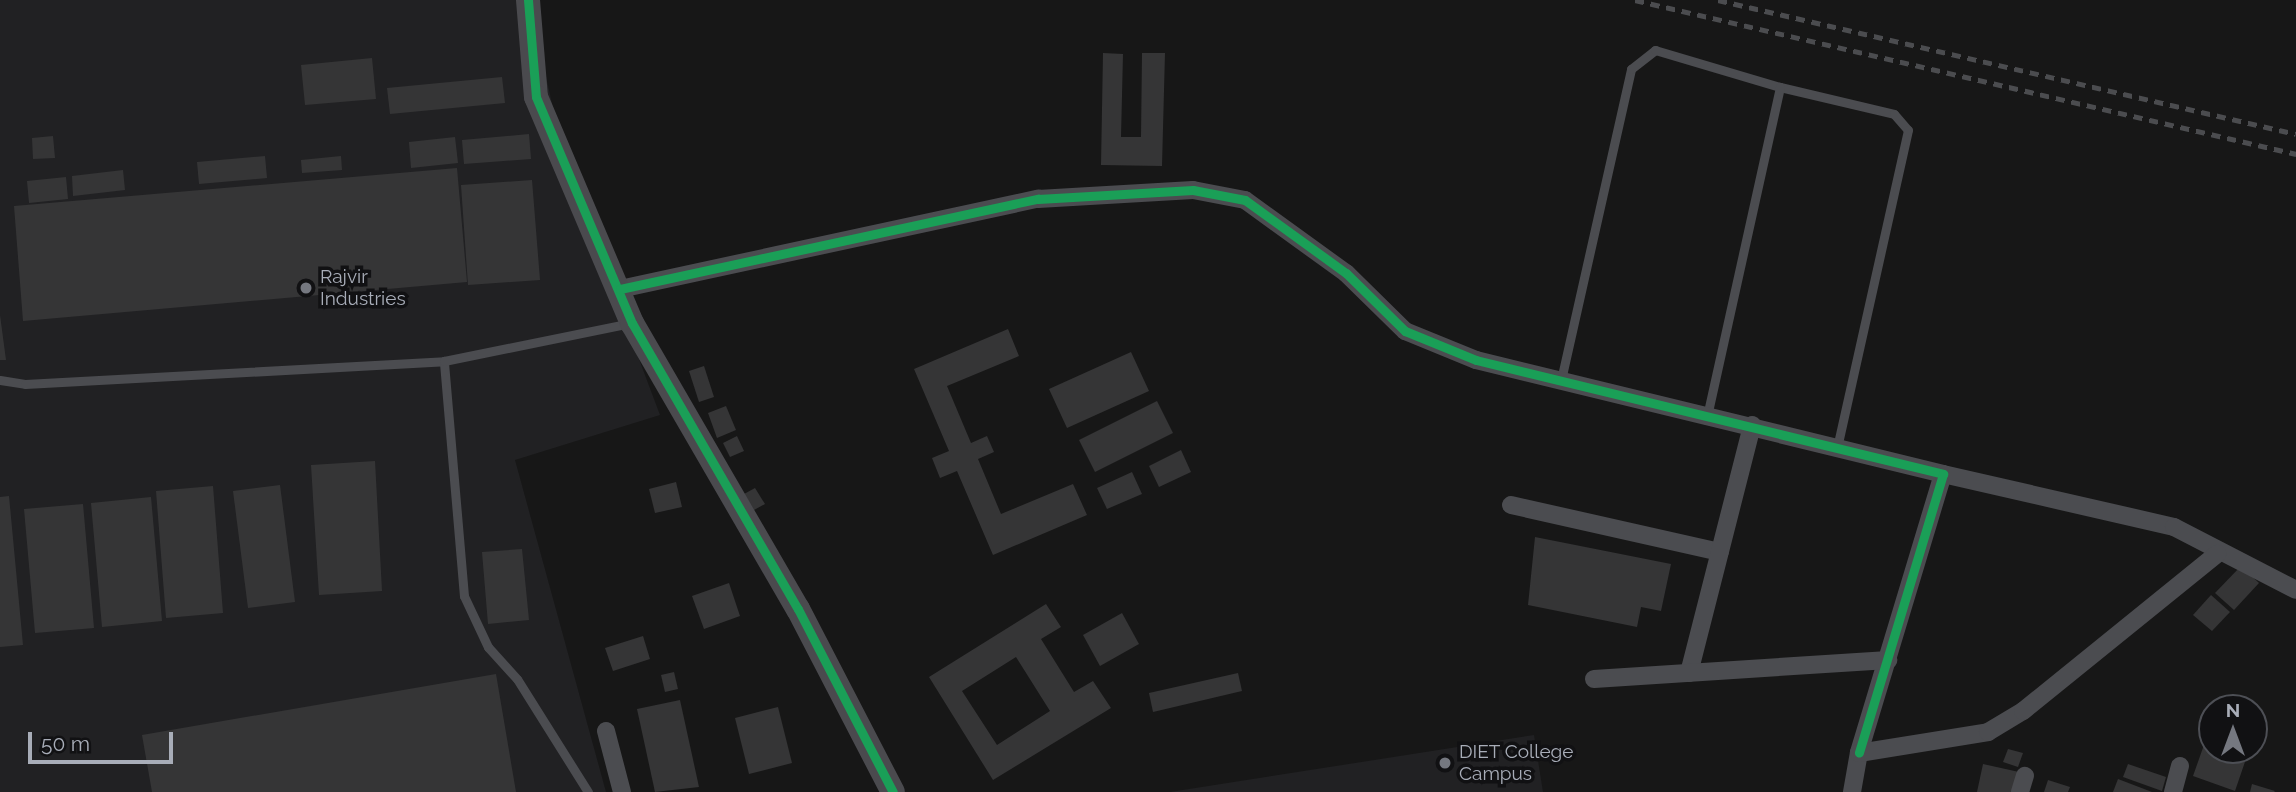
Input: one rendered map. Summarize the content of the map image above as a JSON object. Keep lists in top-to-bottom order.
{
  "places": ["Rajvir Industries", "DIET College Campus"],
  "scale_bar": "50 m",
  "north": "top"
}
